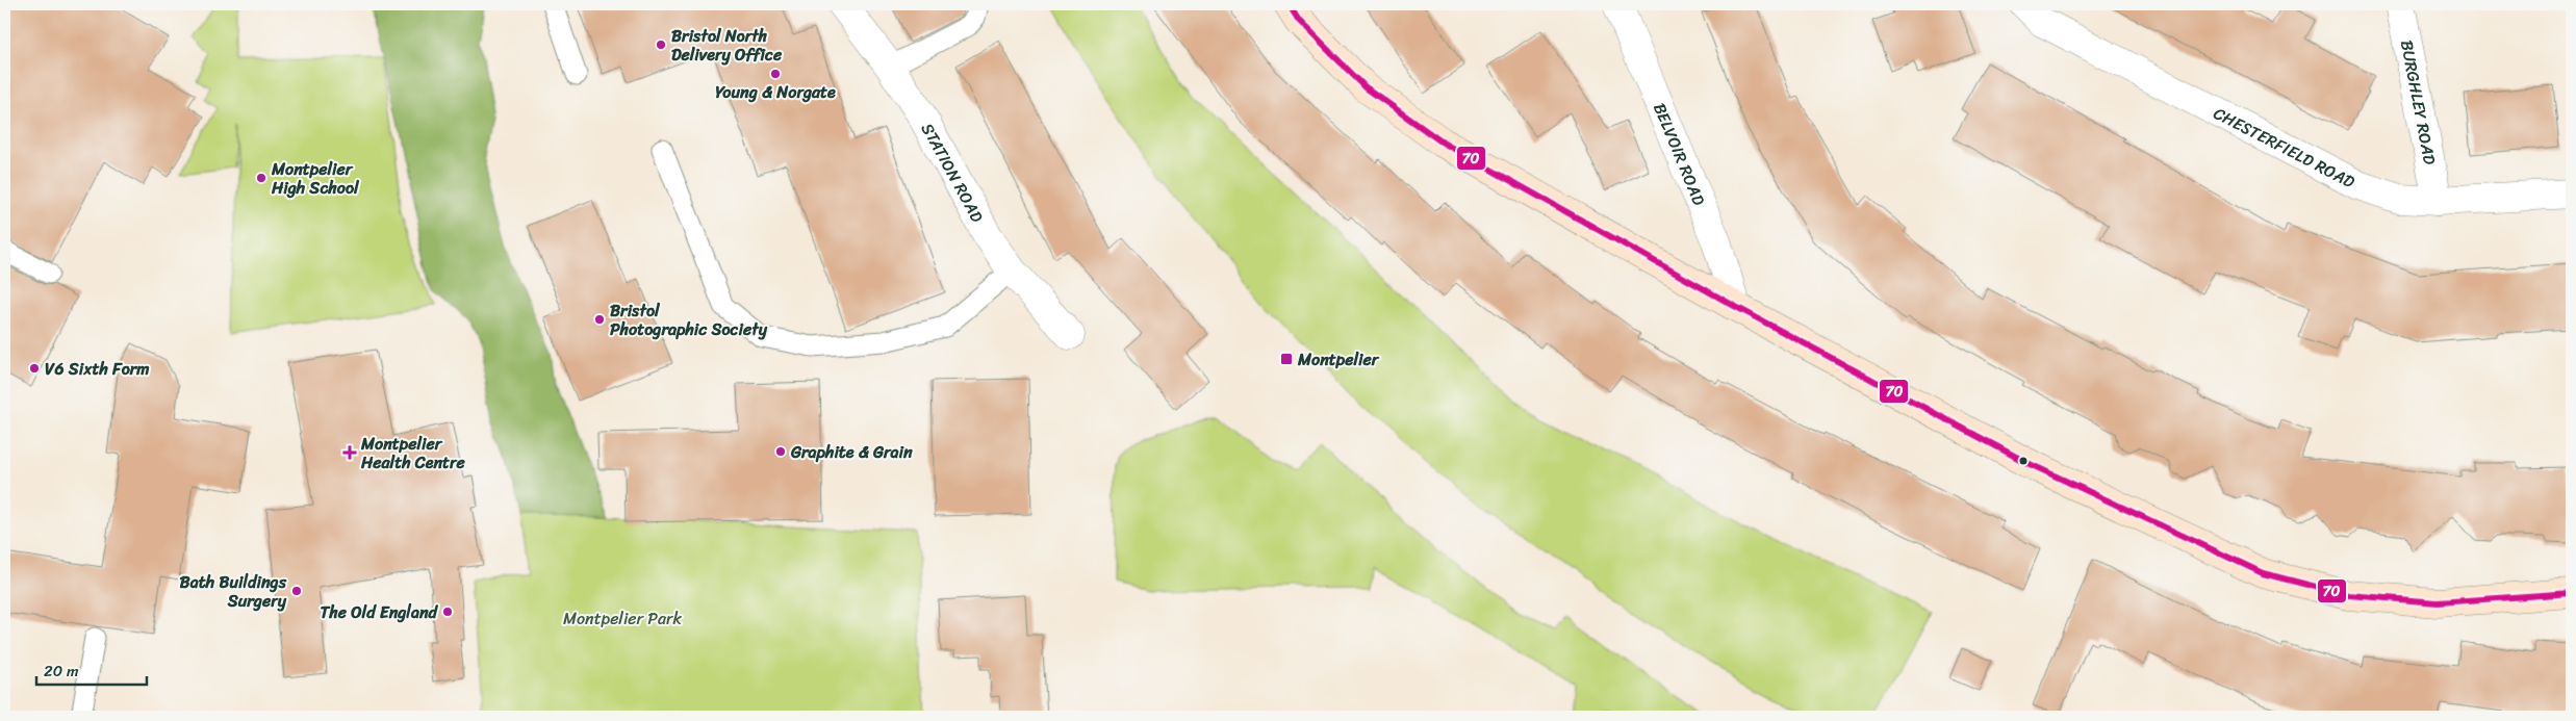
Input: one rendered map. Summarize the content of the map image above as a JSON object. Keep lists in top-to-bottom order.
{
  "streets": {
    "street": [
      "BURGHLEY ROAD",
      "CHESTERFIELD ROAD",
      "BELVOIR ROAD",
      "STATION ROAD"
    ]
  },
  "crossings": [
    ["BURGHLEY ROAD", "CHESTERFIELD ROAD"]
  ],
  "parks": ["Montpelier Park"],
  "places": {
    "other": [
      "Bristol North Delivery Office",
      "Young & Norgate",
      "Montpelier High School",
      "Bristol Photographic Society",
      "V6 Sixth Form",
      "Graphite & Grain",
      "Bath Buildings Surgery",
      "The Old England"
    ],
    "transit": ["Montpelier"],
    "health": ["Montpelier Health Centre"]
  },
  "lines": ["transit line 70"],
  "scale_bar": "20 m"
}
